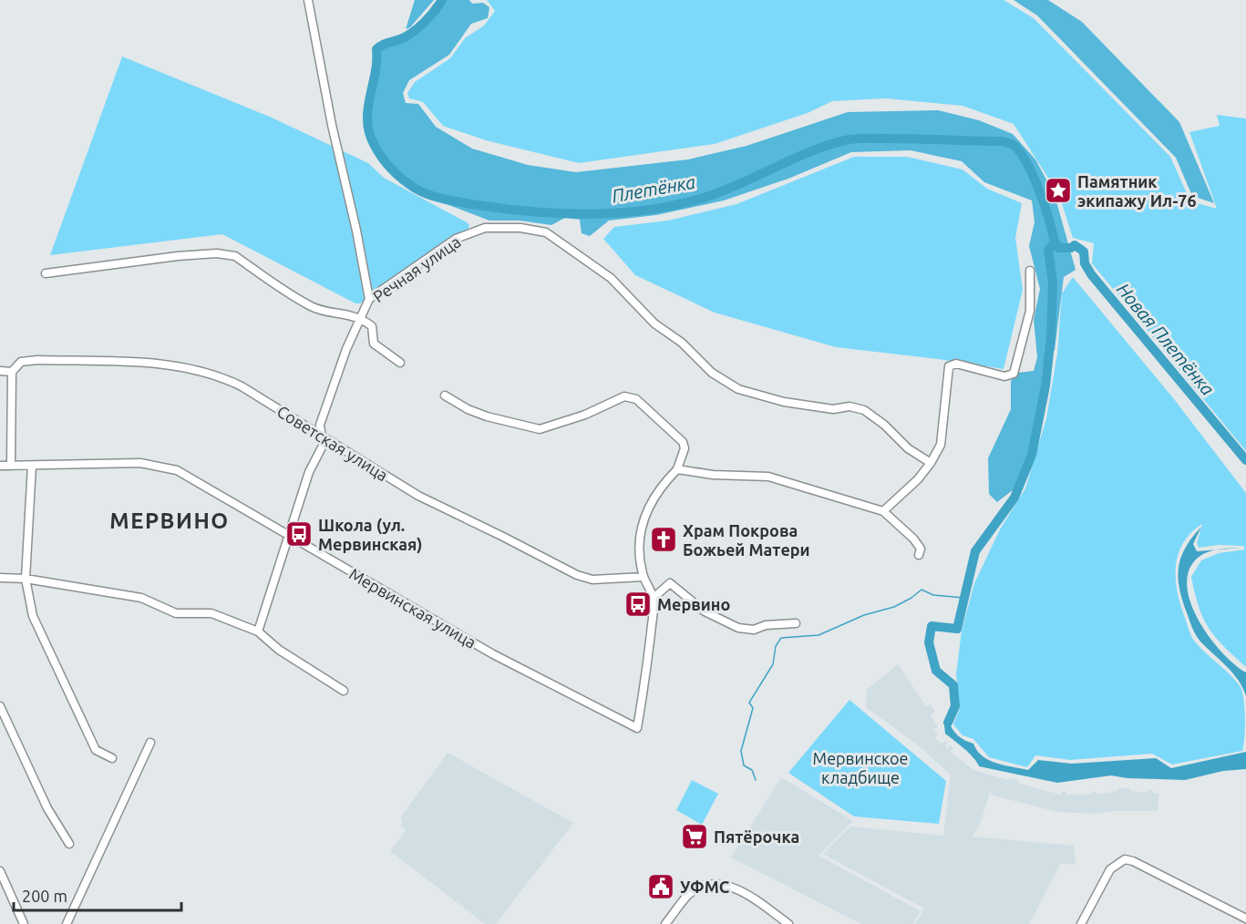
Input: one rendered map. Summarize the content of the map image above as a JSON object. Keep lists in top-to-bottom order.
{
  "streets": {
    "street": ["Речная улица", "Советская улица", "Мервинская улица"]
  },
  "crossings": [
    ["Речная улица", "Советская улица"],
    ["Речная улица", "Мервинская улица"]
  ],
  "districts": ["МЕРВИНО"],
  "water": ["Плетёнка", "Новая Плетёнка"],
  "parks": ["Мервинское кладбище"],
  "places": {
    "place": ["Памятник экипажу Ил-76"],
    "bus stop": ["Школа (ул. Мервинская)", "Мервино"],
    "church": ["Храм Покрова Божьей Матери"],
    "supermarket": ["Пятёрочка"],
    "public building": ["УФМС"]
  },
  "scale_bar": "200 m"
}
